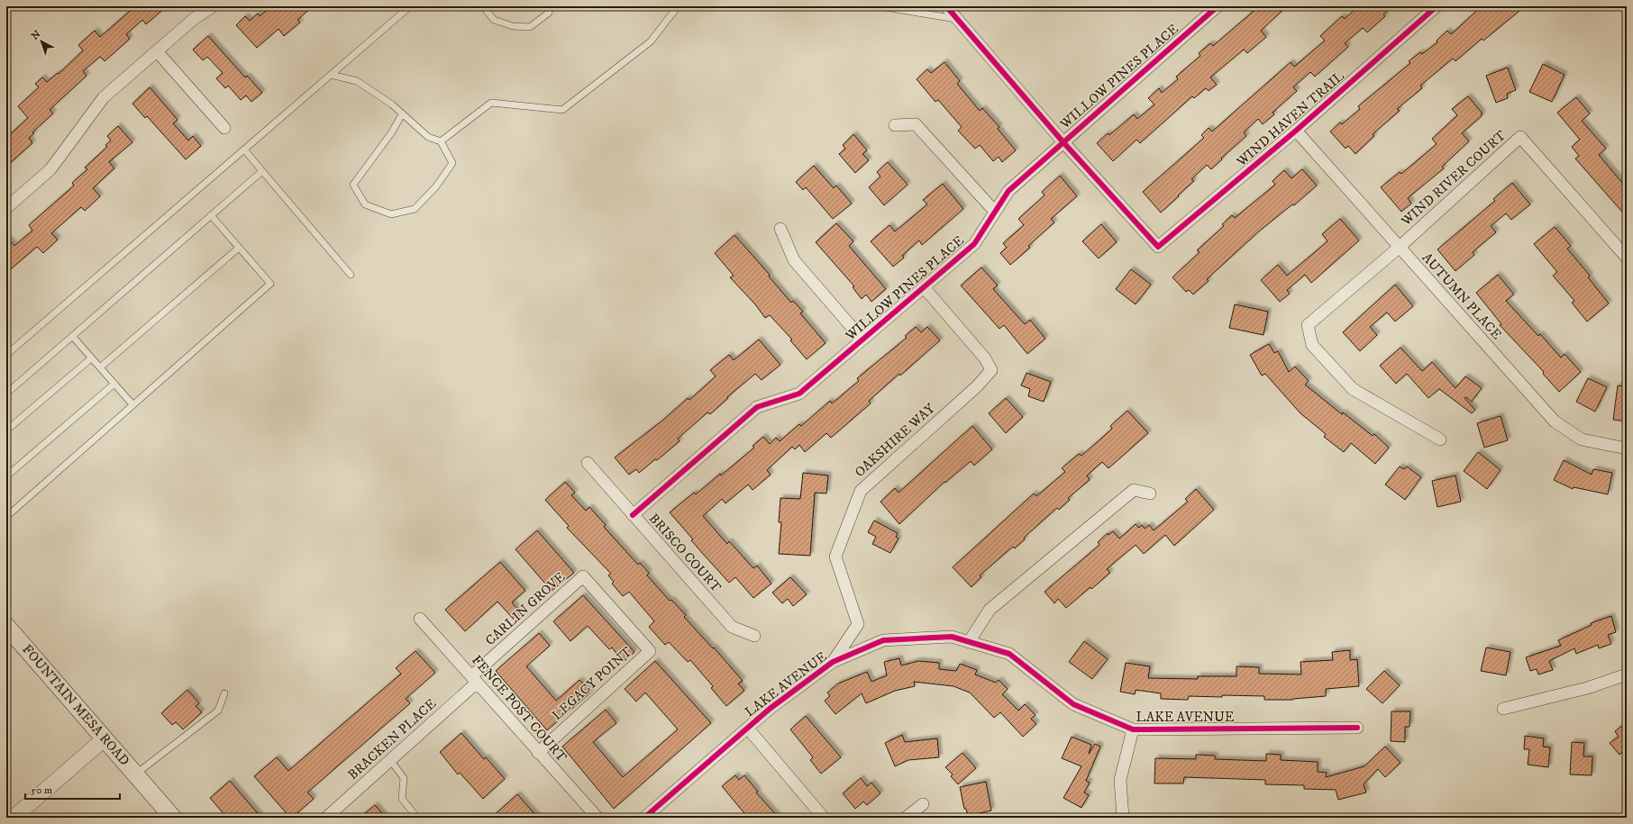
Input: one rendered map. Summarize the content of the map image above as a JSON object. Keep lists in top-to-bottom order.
{
  "streets": {
    "main road": ["FOUNTAIN MESA ROAD"],
    "street": [
      "WILLOW PINES PLACE",
      "WIND HAVEN TRAIL",
      "WIND RIVER COURT",
      "AUTUMN PLACE",
      "OAKSHIRE WAY",
      "BRISCO COURT",
      "CARLIN GROVE",
      "LEGACY POINT",
      "LAKE AVENUE",
      "FENCE POST COURT",
      "BRACKEN PLACE"
    ]
  },
  "crossings": [
    ["WILLOW PINES PLACE", "WIND HAVEN TRAIL"],
    ["WILLOW PINES PLACE", "OAKSHIRE WAY"],
    ["WILLOW PINES PLACE", "BRISCO COURT"],
    ["WIND HAVEN TRAIL", "AUTUMN PLACE"],
    ["WIND RIVER COURT", "AUTUMN PLACE"],
    ["OAKSHIRE WAY", "LAKE AVENUE"],
    ["CARLIN GROVE", "LEGACY POINT"],
    ["CARLIN GROVE", "FENCE POST COURT"],
    ["CARLIN GROVE", "BRACKEN PLACE"],
    ["LEGACY POINT", "FENCE POST COURT"],
    ["FENCE POST COURT", "BRACKEN PLACE"]
  ],
  "scale_bar": "50 m",
  "north": "top left"
}
